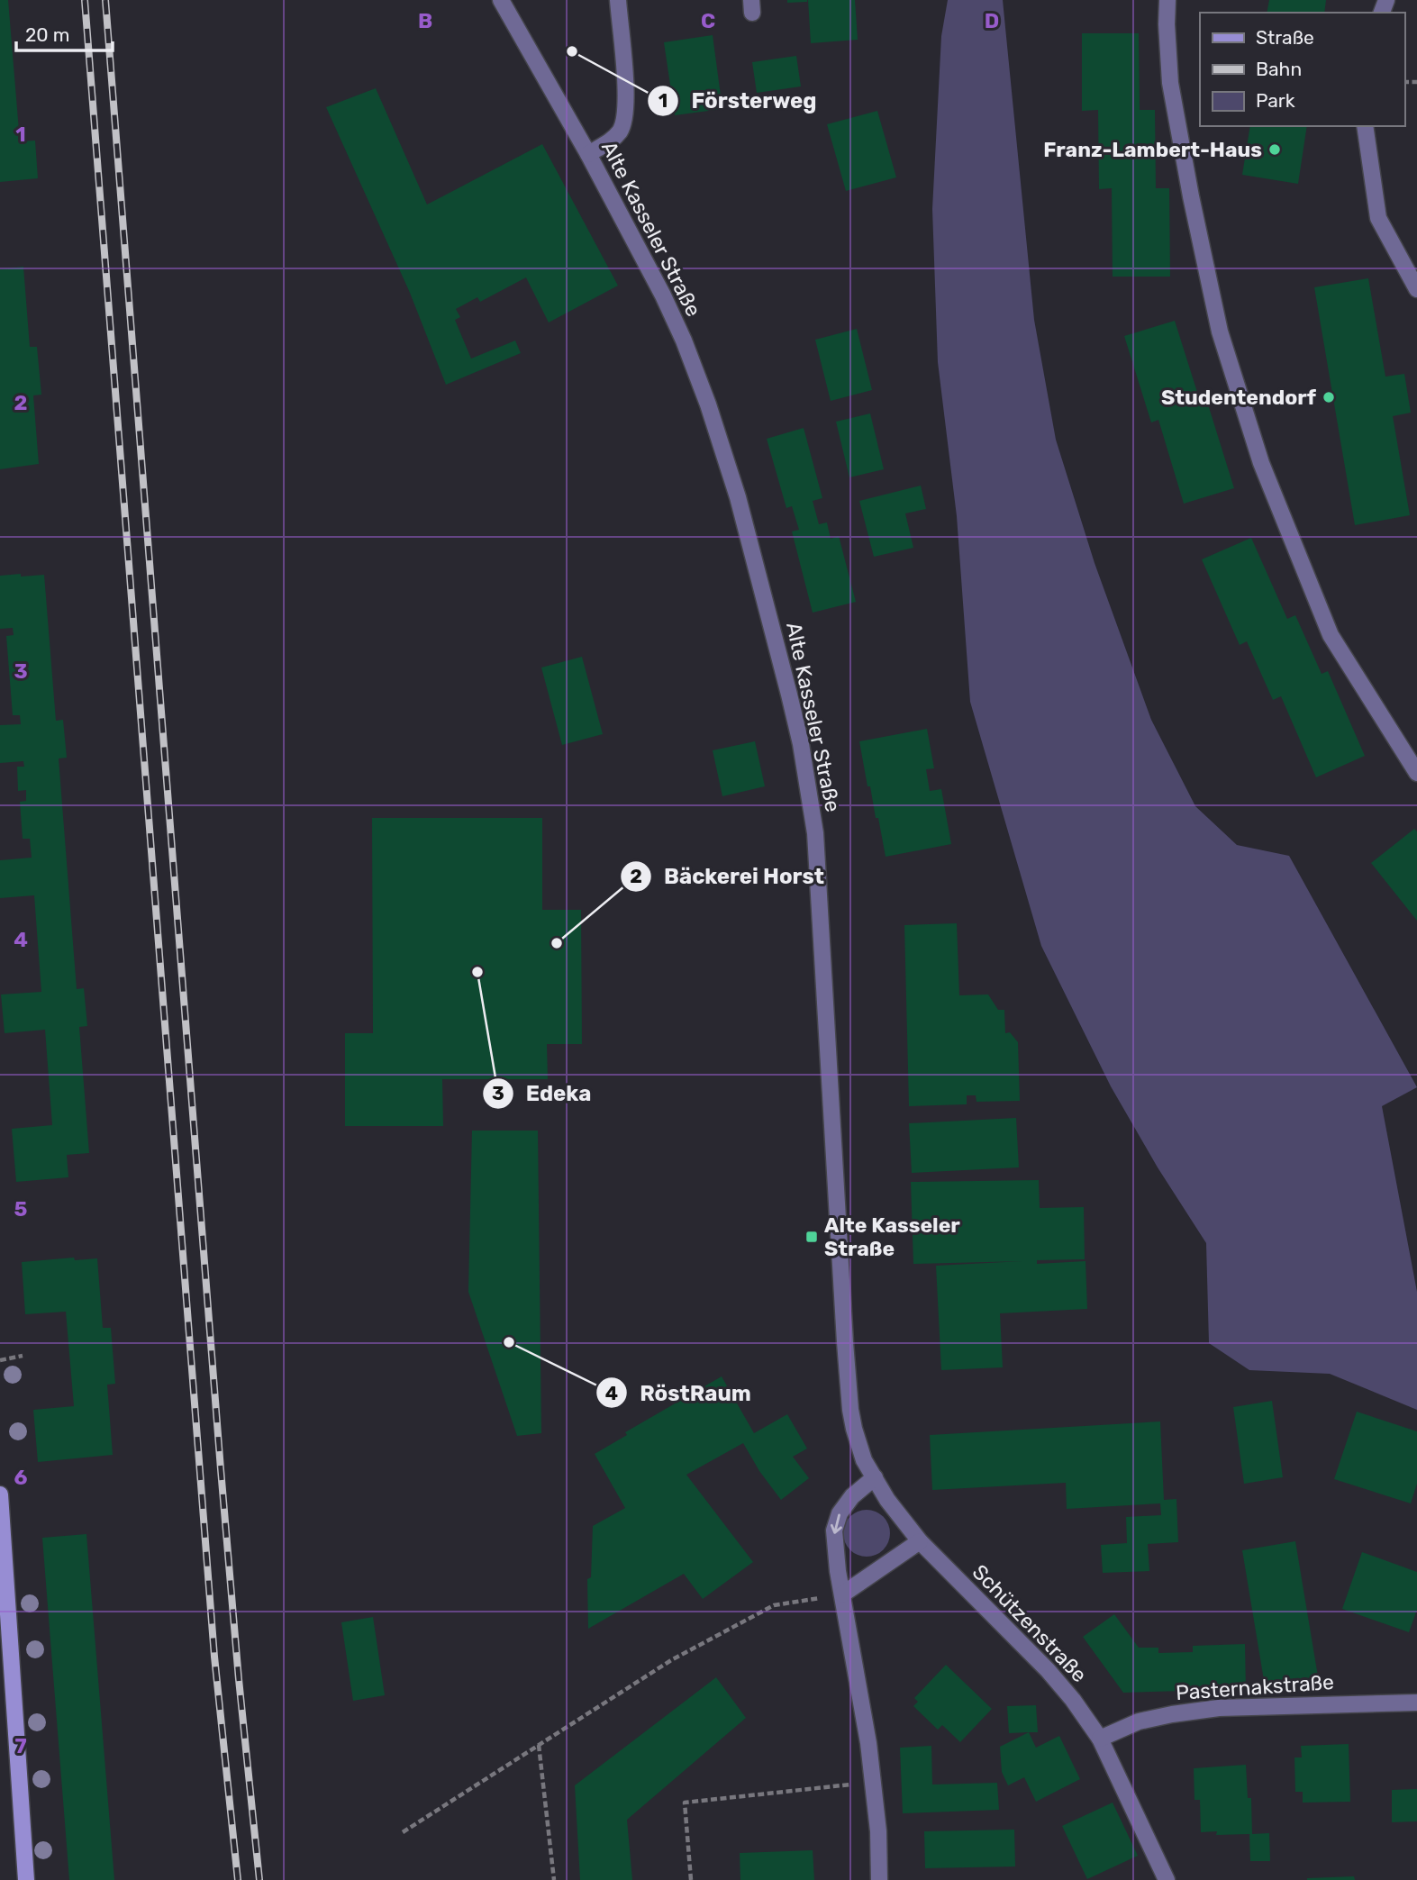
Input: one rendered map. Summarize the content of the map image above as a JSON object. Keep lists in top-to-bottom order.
{
  "streets": {
    "street": ["Alte Kasseler Straße", "Schützenstraße", "Pasternakstraße"]
  },
  "crossings": [
    ["Alte Kasseler Straße", "Schützenstraße"],
    ["Schützenstraße", "Pasternakstraße"]
  ],
  "places": {
    "other": [
      "Försterweg",
      "Franz-Lambert-Haus",
      "Studentendorf",
      "Bäckerei Horst",
      "Edeka",
      "RöstRaum"
    ],
    "transit": ["Alte Kasseler Straße"]
  },
  "legend": ["Straße", "Bahn", "Park"],
  "scale_bar": "20 m",
  "grid": {
    "columns": ["B", "C", "D"],
    "rows": [
      "1",
      "2",
      "3",
      "4",
      "5",
      "6",
      "7"
    ]
  }
}
